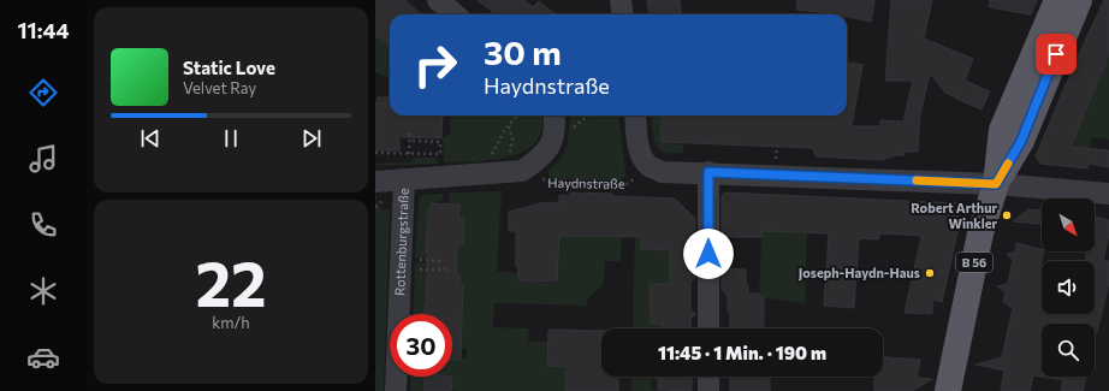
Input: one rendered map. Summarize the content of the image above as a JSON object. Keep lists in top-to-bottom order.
{
  "streets": {
    "main road": ["B 56"],
    "street": ["Rottenburgstraße"],
    "path": ["Haydnstraße"]
  },
  "places": ["Robert Arthur Winkler", "Joseph-Haydn-Haus"],
  "north": "bottom right",
  "page": {
    "tabs": "11:44",
    "turn": ["30 m", "Haydnstraße"],
    "song": ["Static Love", "Velvet Ray"],
    "tile": ["22", "km/h"],
    "limit": "30",
    "trip": "11:45 · 1 Min. · 190 m"
  }
}
